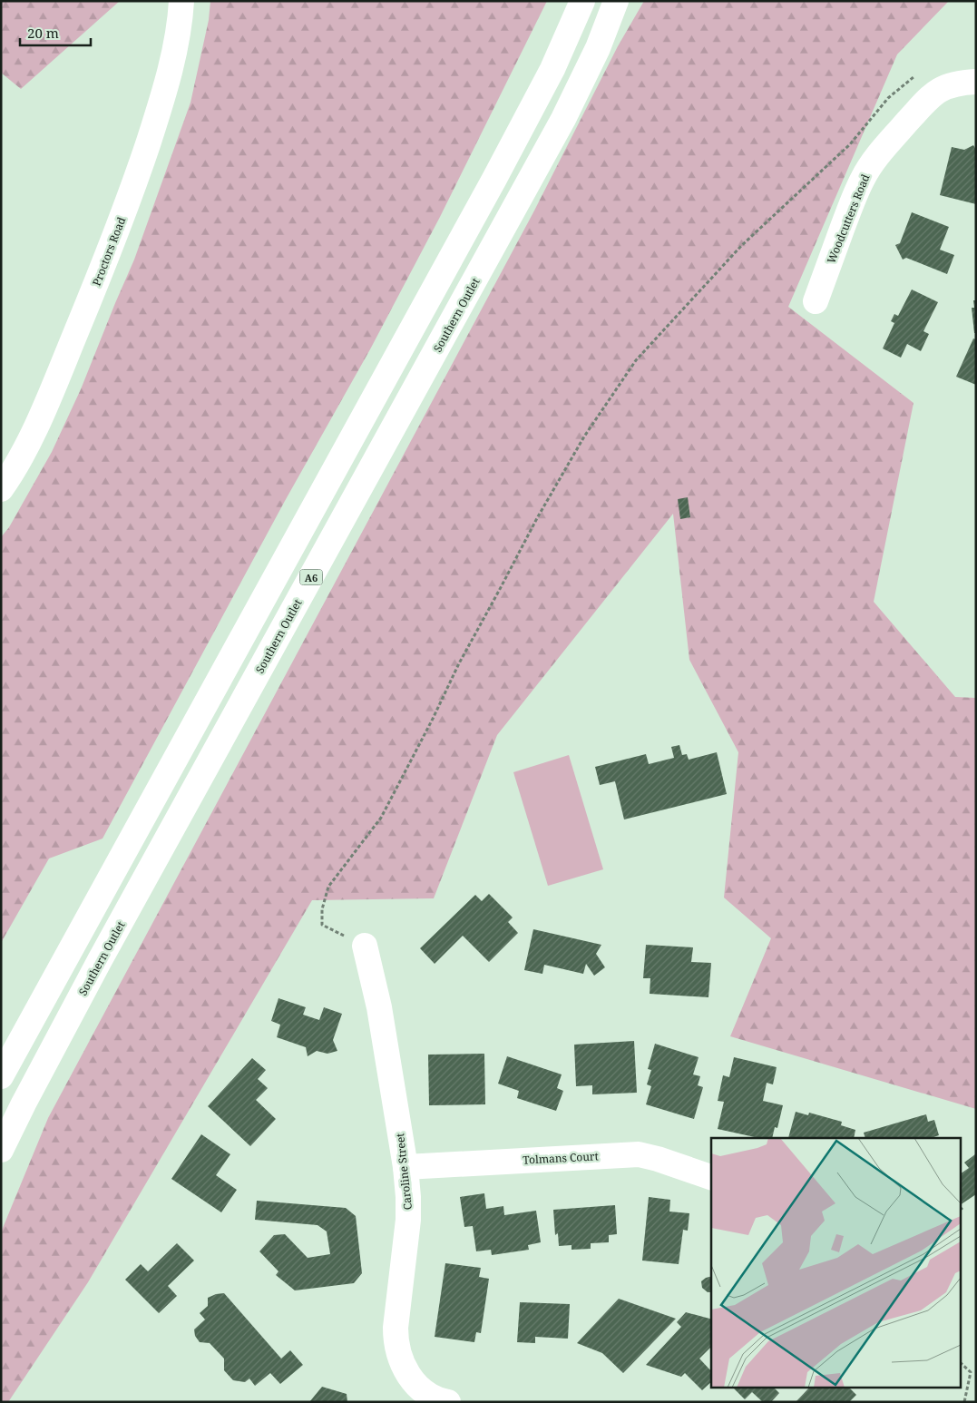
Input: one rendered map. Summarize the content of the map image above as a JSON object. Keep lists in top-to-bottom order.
{
  "streets": {
    "main road": [
      "Woodcutters Road",
      "Proctors Road",
      "Southern Outlet",
      "A6",
      "Tolmans Court",
      "Caroline Street"
    ]
  },
  "crossings": [
    ["Tolmans Court", "Caroline Street"]
  ],
  "scale_bar": "20 m"
}
